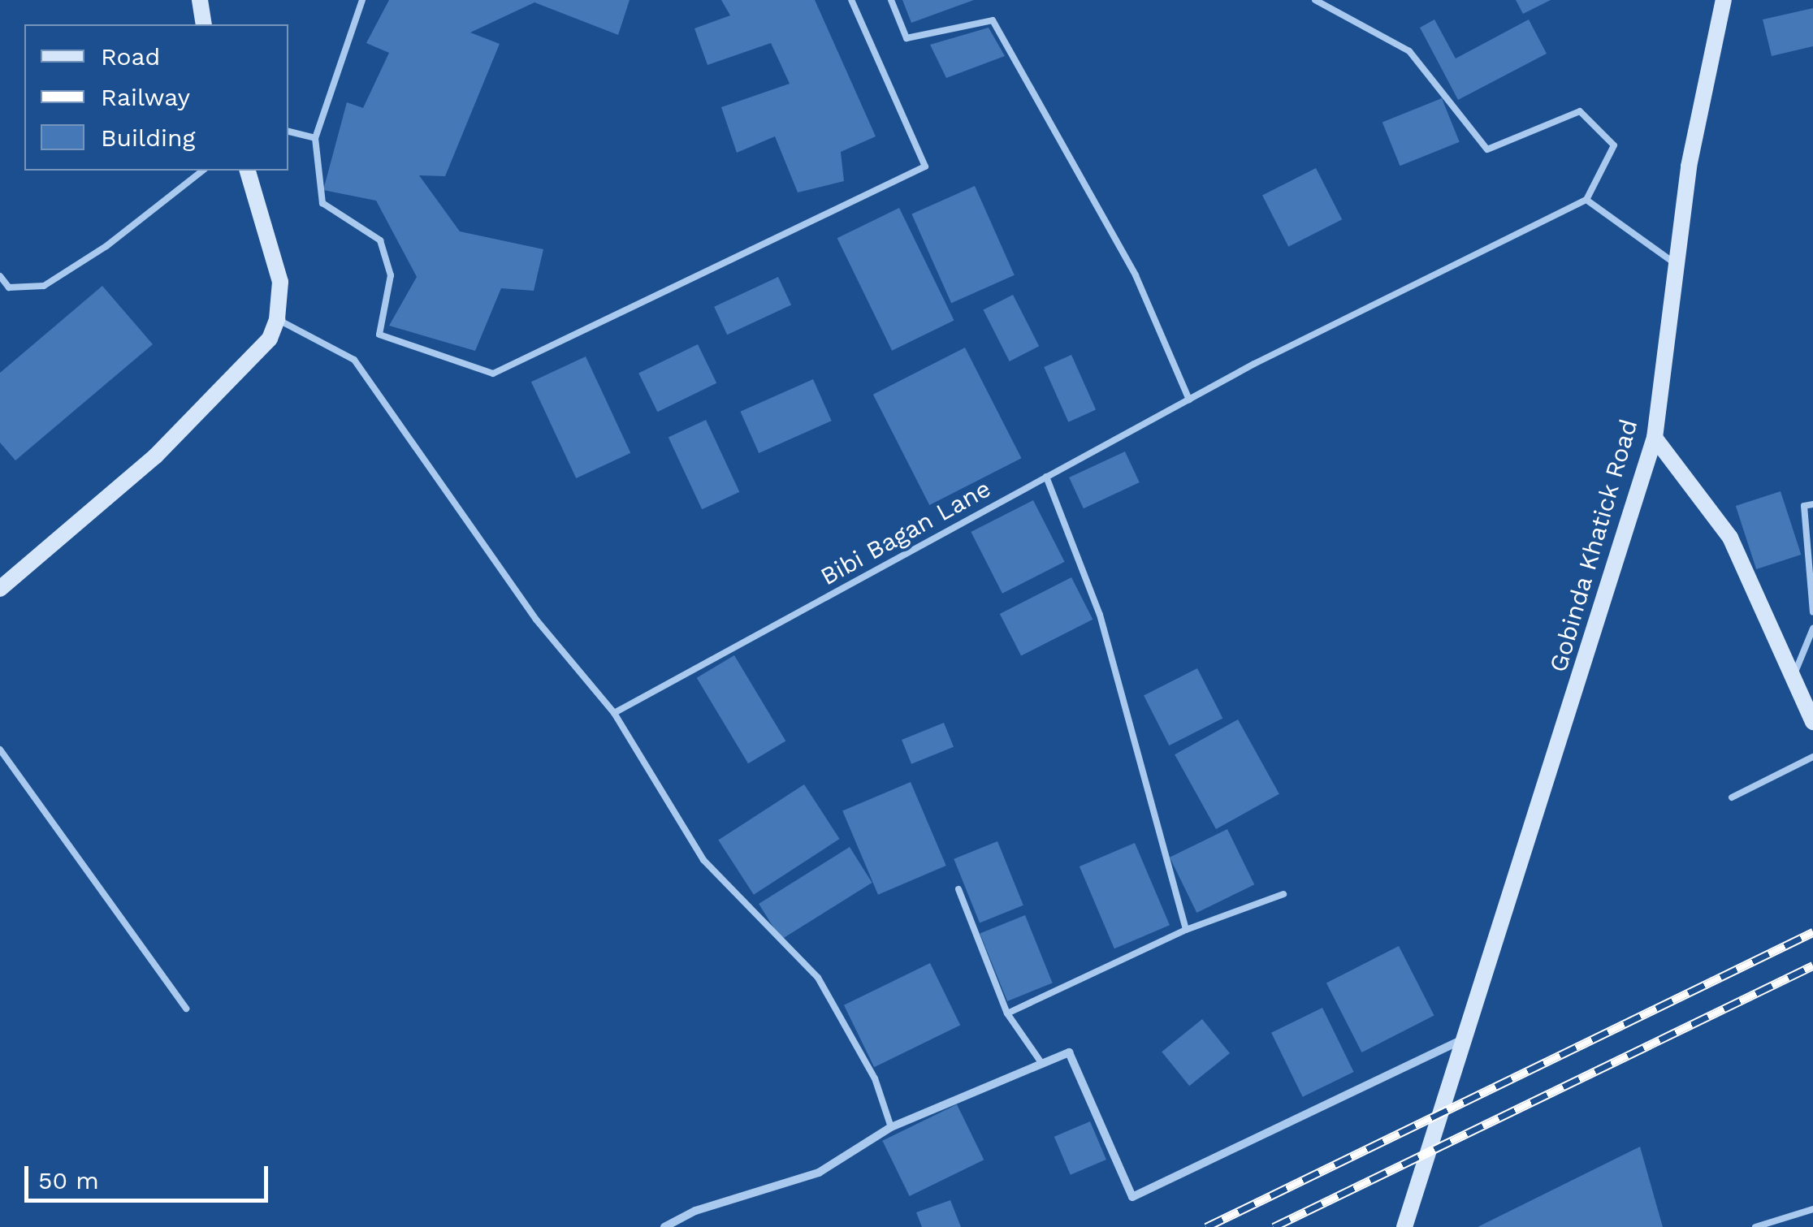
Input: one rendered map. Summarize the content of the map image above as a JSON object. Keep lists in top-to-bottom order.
{
  "streets": {
    "main road": ["Gobinda Khatick Road"],
    "lane": ["Bibi Bagan Lane"]
  },
  "legend": ["Road", "Railway", "Building"],
  "scale_bar": "50 m"
}
